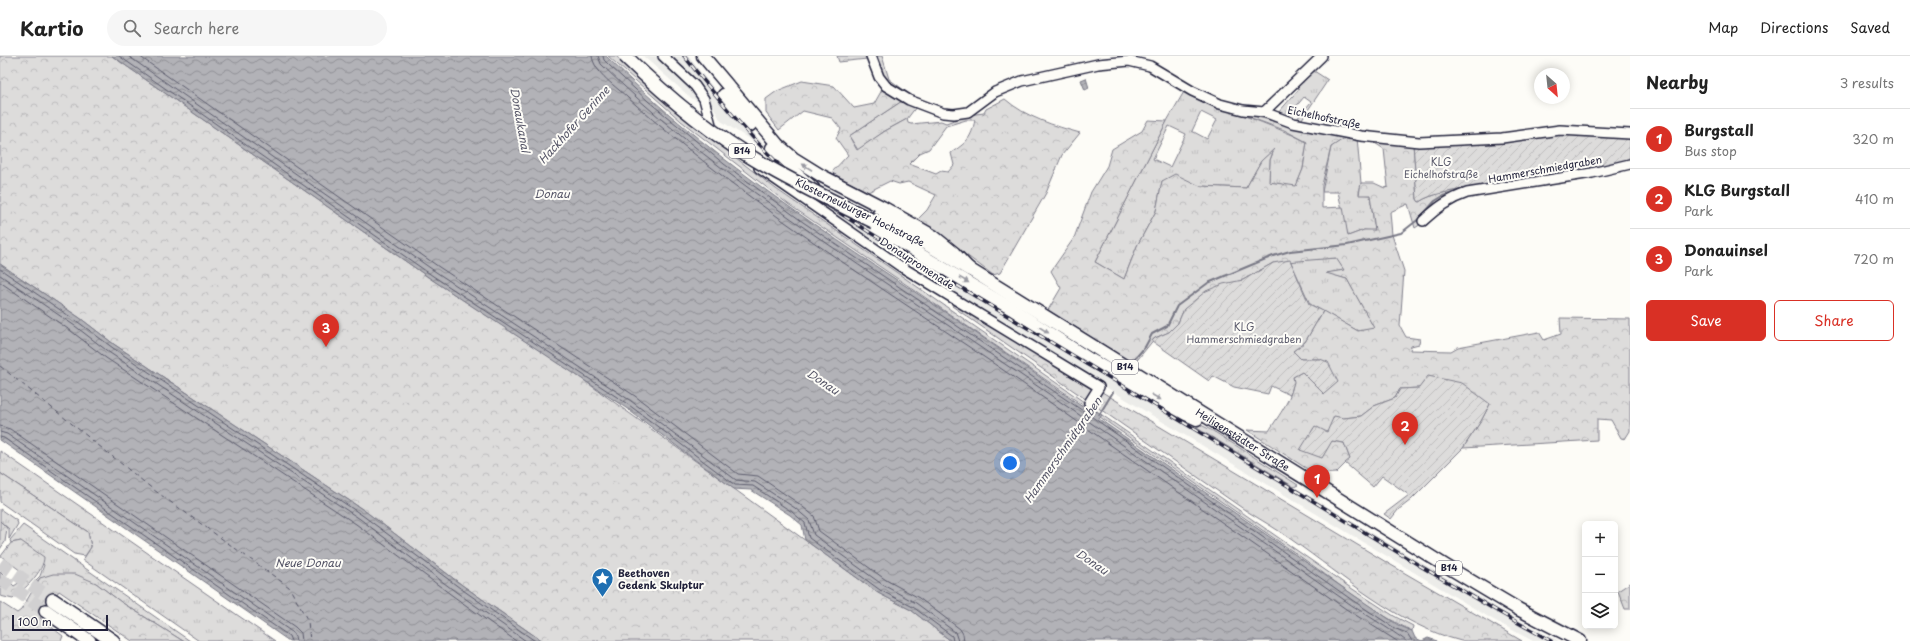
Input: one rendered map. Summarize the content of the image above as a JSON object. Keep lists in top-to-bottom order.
{
  "streets": {
    "highway": ["B14", "Klosterneuburger Hochstraße", "Heiligenstädter Straße"],
    "street": ["Eichelhofstraße", "Hammerschmiedgraben", "Donaupromenade"]
  },
  "crossings": [
    ["Klosterneuburger Hochstraße", "Heiligenstädter Straße"]
  ],
  "water": [
    "Donaukanal",
    "Hackhofer Gerinne",
    "Donau",
    "Hammerschmidtgraben",
    "Neue Donau"
  ],
  "parks": ["KLG Eichelhofstraße", "KLG Hammerschmiedgraben"],
  "places": {
    "place": ["Beethoven Gedenk Skulptur"]
  },
  "scale_bar": "100 m",
  "north": "bottom right",
  "page": {
    "header": "Kartio",
    "search": "Search here",
    "nav": ["Map", "Directions", "Saved"],
    "heading": ["Nearby", "3 results"],
    "list": [
      {
        "mark": "1",
        "name": "Burgstall",
        "note": "Bus stop",
        "value": "320 m"
      },
      {
        "mark": "2",
        "name": "KLG Burgstall",
        "note": "Park",
        "value": "410 m"
      },
      {
        "mark": "3",
        "name": "Donauinsel",
        "note": "Park",
        "value": "720 m"
      }
    ],
    "buttons": ["Save", "Share"],
    "pins": ["3", "2", "1"],
    "map_buttons": ["+", "−"],
    "scale": "100 m"
  }
}
